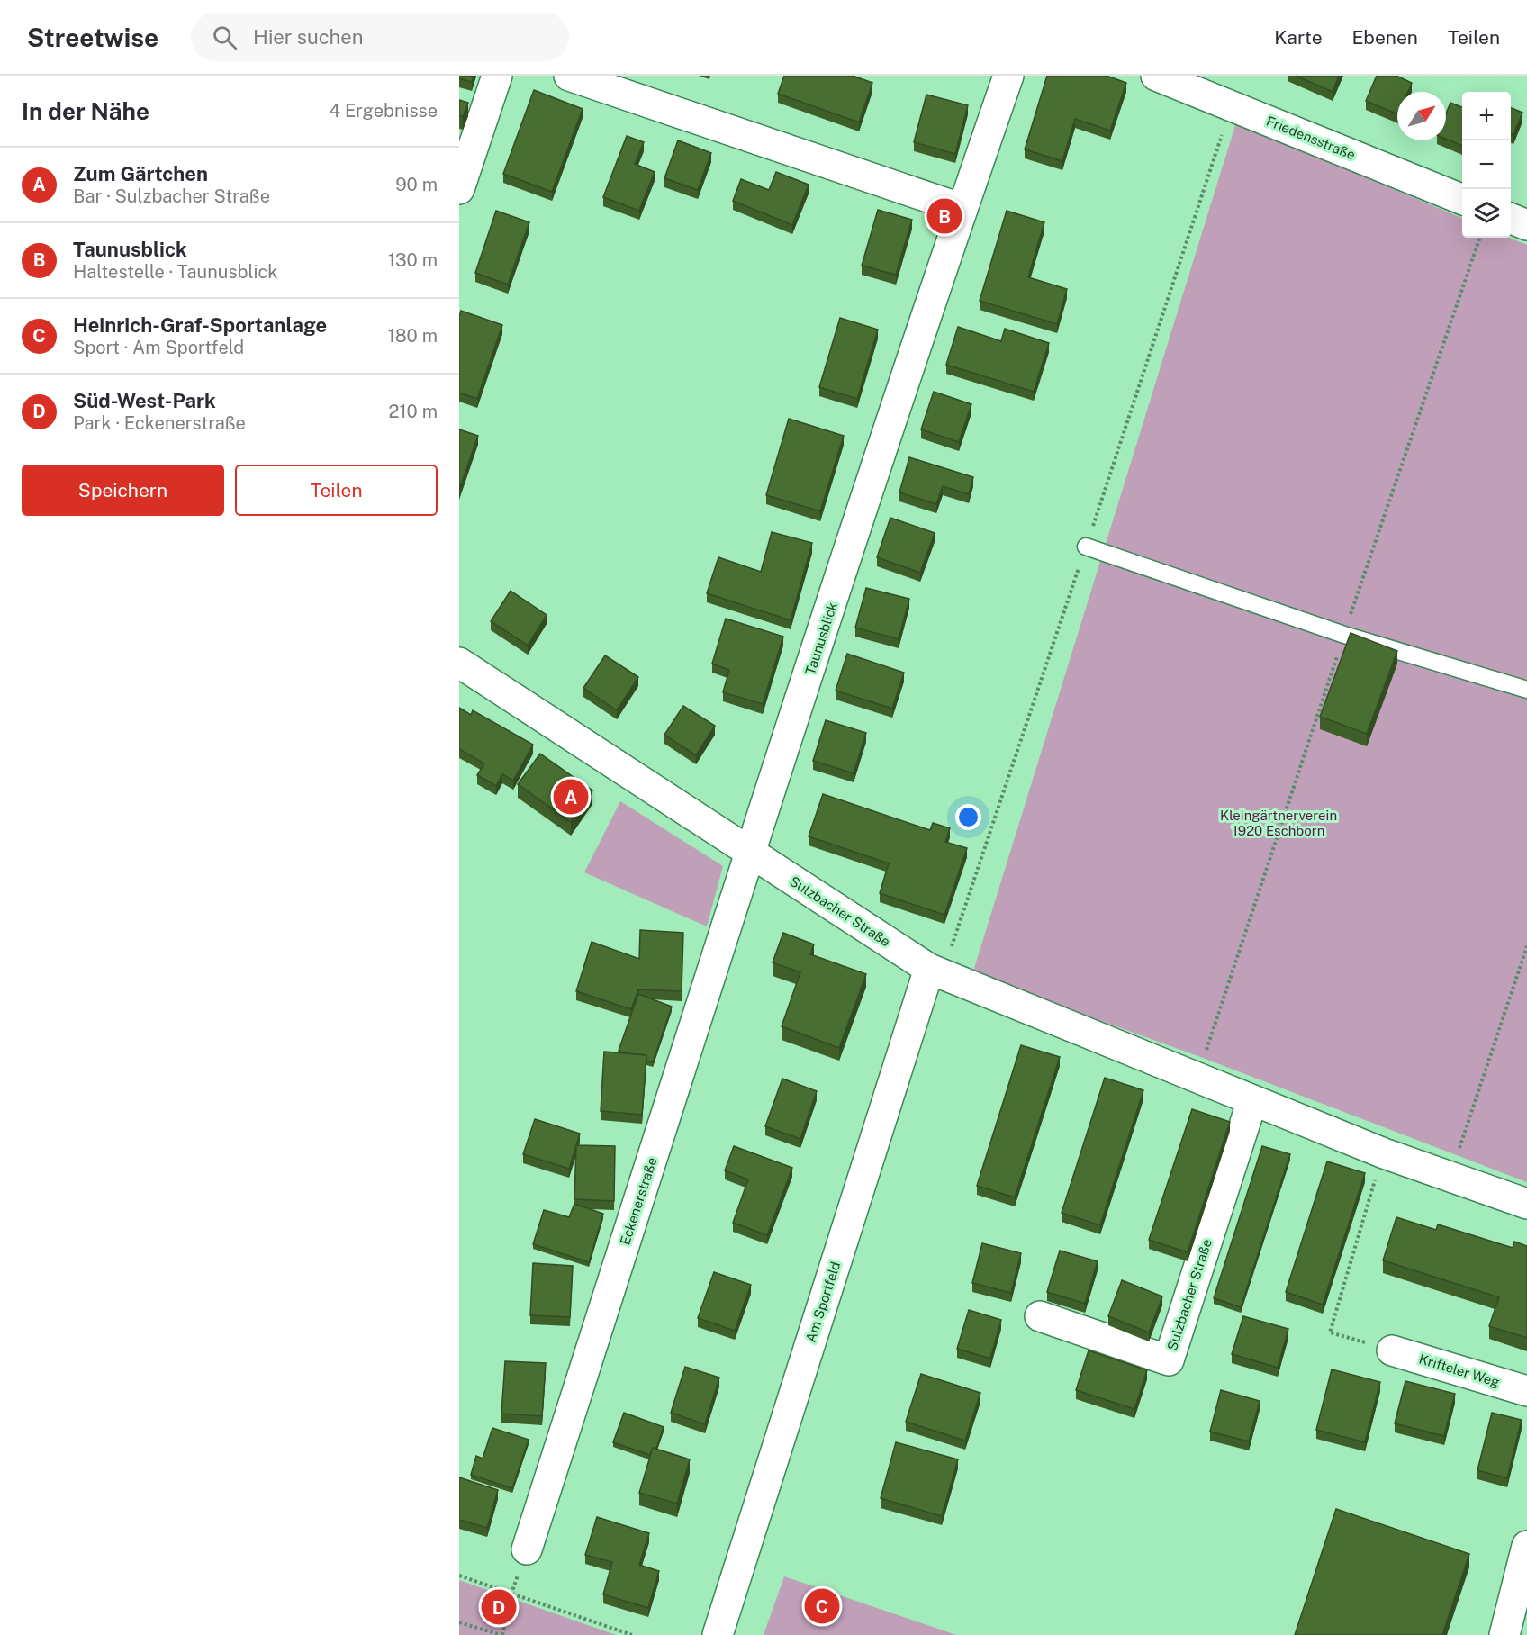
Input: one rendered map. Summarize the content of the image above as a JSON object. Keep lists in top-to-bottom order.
{
  "streets": {
    "street": [
      "Friedensstraße",
      "Taunusblick",
      "Sulzbacher Straße",
      "Eckenerstraße",
      "Am Sportfeld",
      "Krifteler Weg"
    ]
  },
  "crossings": [
    ["Taunusblick", "Sulzbacher Straße"],
    ["Taunusblick", "Eckenerstraße"],
    ["Sulzbacher Straße", "Eckenerstraße"],
    ["Sulzbacher Straße", "Am Sportfeld"]
  ],
  "parks": ["Kleingärtnerverein 1920 Eschborn"],
  "north": "top right",
  "page": {
    "header": "Streetwise",
    "search": "Hier suchen",
    "nav": ["Karte", "Ebenen", "Teilen"],
    "heading": ["In der Nähe", "4 Ergebnisse"],
    "map_buttons": ["+", "−"],
    "list": [
      {
        "mark": "A",
        "name": "Zum Gärtchen",
        "note": "Bar · Sulzbacher Straße",
        "value": "90 m"
      },
      {
        "mark": "B",
        "name": "Taunusblick",
        "note": "Haltestelle · Taunusblick",
        "value": "130 m"
      },
      {
        "mark": "C",
        "name": "Heinrich-Graf-Sportanlage",
        "note": "Sport · Am Sportfeld",
        "value": "180 m"
      },
      {
        "mark": "D",
        "name": "Süd-West-Park",
        "note": "Park · Eckenerstraße",
        "value": "210 m"
      }
    ],
    "pins": [
      "B",
      "A",
      "C",
      "D"
    ],
    "buttons": ["Speichern", "Teilen"]
  }
}
